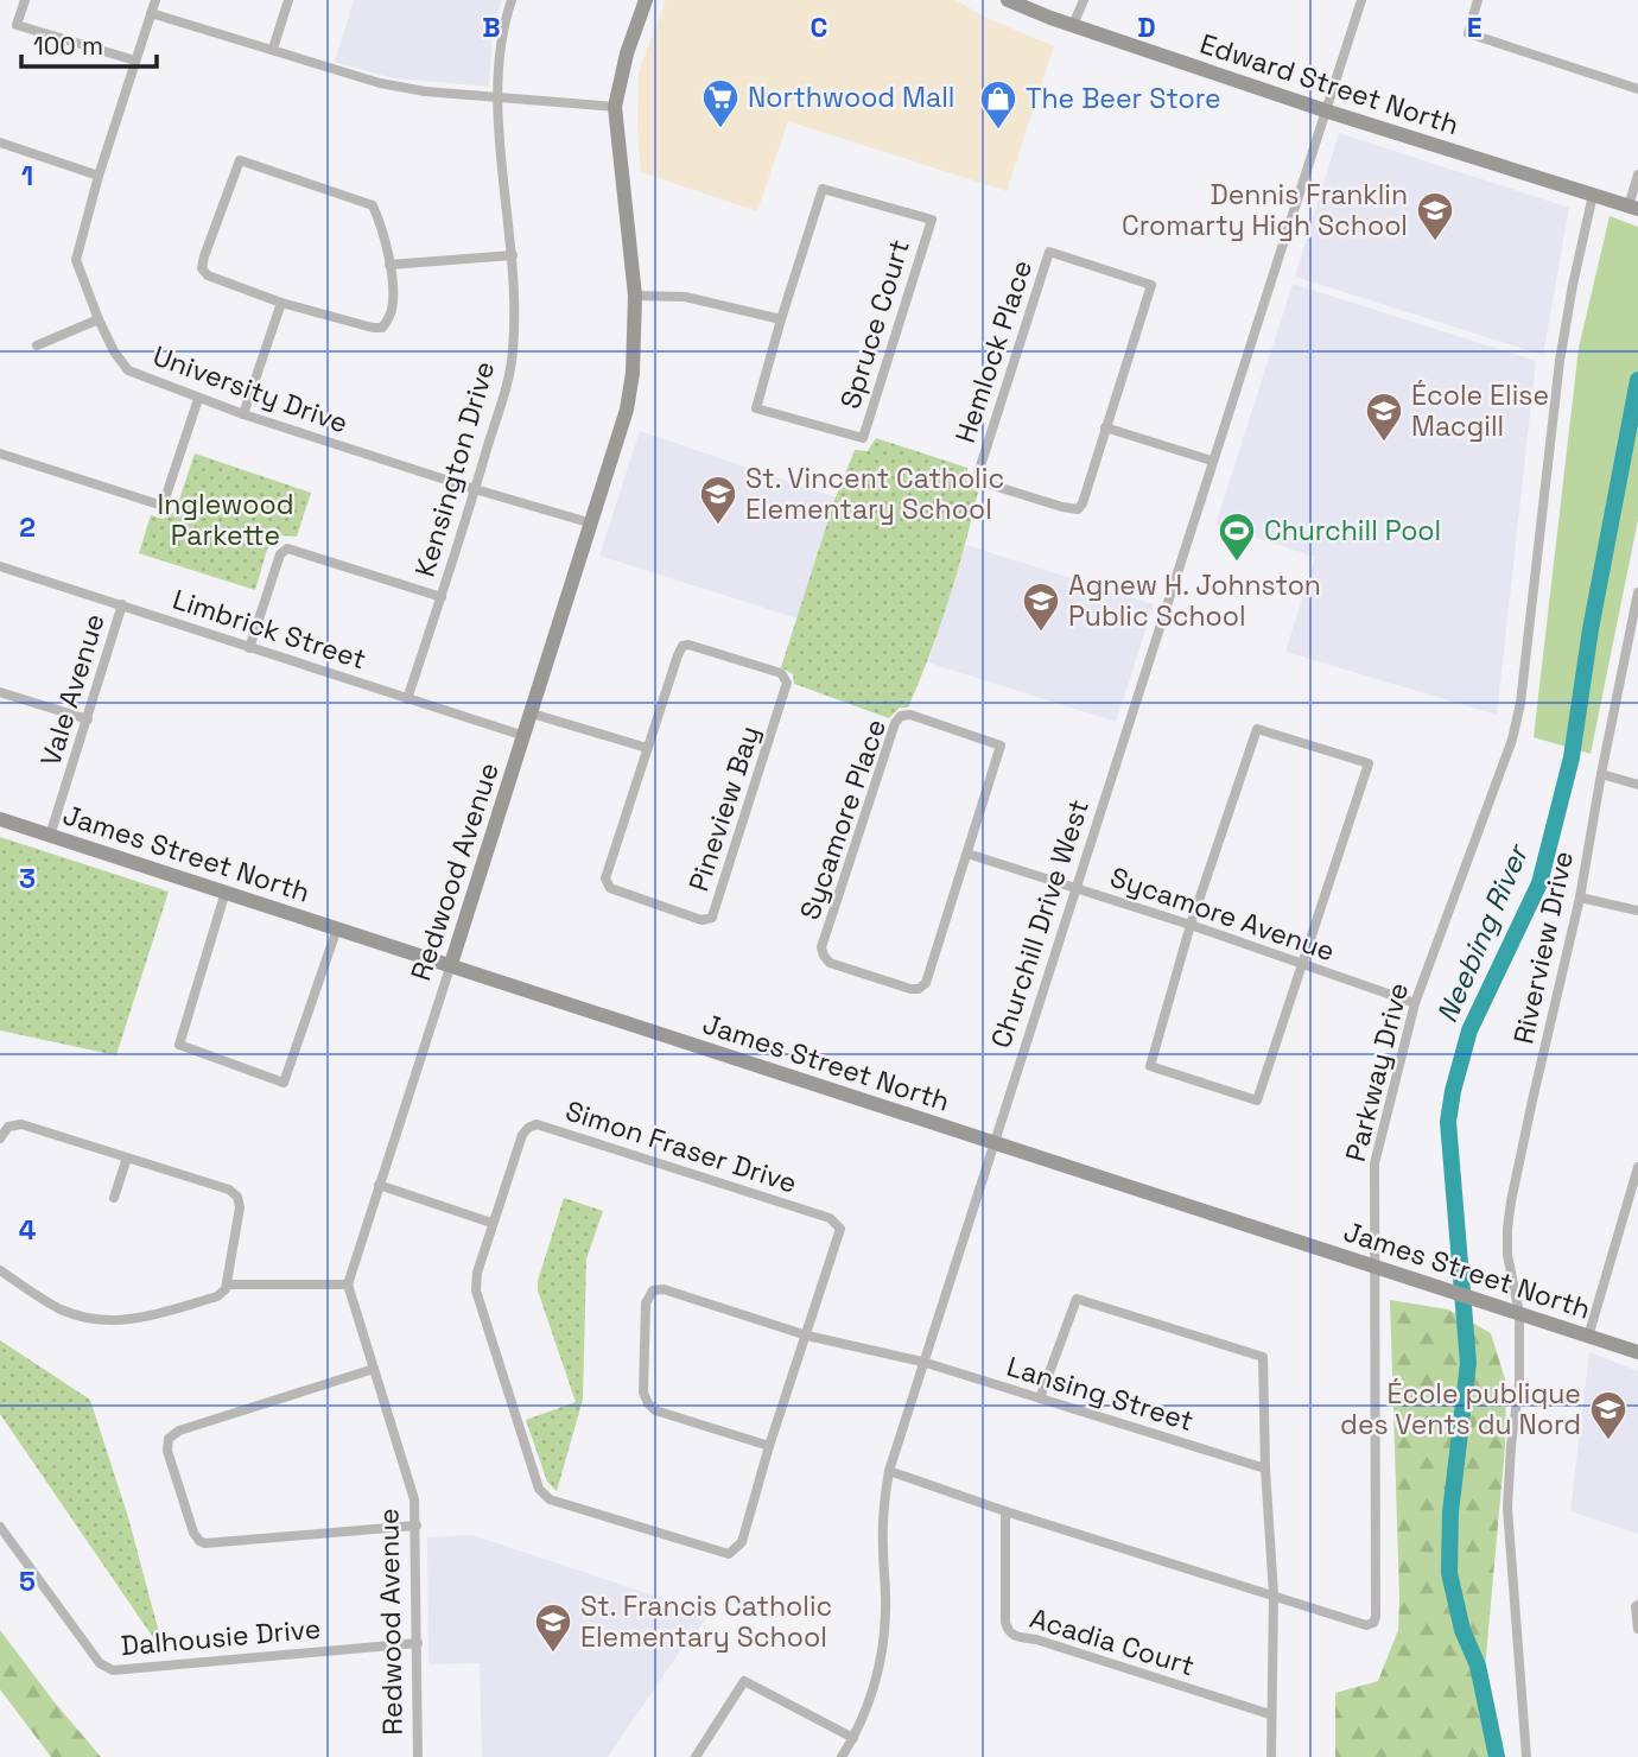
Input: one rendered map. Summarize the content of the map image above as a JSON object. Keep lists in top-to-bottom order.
{
  "streets": {
    "street": [
      "Edward Street North",
      "Spruce Court",
      "Hemlock Place",
      "University Drive",
      "Kensington Drive",
      "Limbrick Street",
      "Vale Avenue",
      "Pineview Bay",
      "Sycamore Place",
      "James Street North",
      "Redwood Avenue",
      "Sycamore Avenue",
      "Churchill Drive West",
      "Riverview Drive",
      "Parkway Drive",
      "Simon Fraser Drive",
      "Lansing Street",
      "Dalhousie Drive",
      "Acadia Court"
    ]
  },
  "crossings": [
    ["Edward Street North", "Churchill Drive West"],
    ["Edward Street North", "Parkway Drive"],
    ["University Drive", "Kensington Drive"],
    ["University Drive", "Redwood Avenue"],
    ["Kensington Drive", "Limbrick Street"],
    ["Limbrick Street", "Vale Avenue"],
    ["Limbrick Street", "Redwood Avenue"],
    ["Vale Avenue", "James Street North"],
    ["Sycamore Place", "Sycamore Avenue"],
    ["James Street North", "Redwood Avenue"],
    ["James Street North", "Churchill Drive West"],
    ["James Street North", "Riverview Drive"],
    ["James Street North", "Parkway Drive"],
    ["Redwood Avenue", "Dalhousie Drive"],
    ["Sycamore Avenue", "Churchill Drive West"],
    ["Sycamore Avenue", "Parkway Drive"],
    ["Churchill Drive West", "Parkway Drive"],
    ["Churchill Drive West", "Lansing Street"],
    ["Parkway Drive", "Acadia Court"],
    ["Simon Fraser Drive", "Lansing Street"]
  ],
  "water": ["Neebing River"],
  "parks": ["Inglewood Parkette"],
  "places": {
    "supermarket": ["Northwood Mall"],
    "shop": ["The Beer Store"],
    "school or university": [
      "Dennis Franklin Cromarty High School",
      "École Elise Macgill",
      "St. Vincent Catholic Elementary School",
      "Agnew H. Johnston Public School",
      "École publique des Vents du Nord",
      "St. Francis Catholic Elementary School"
    ],
    "sports": ["Churchill Pool"]
  },
  "scale_bar": "100 m",
  "grid": {
    "columns": [
      "B",
      "C",
      "D",
      "E"
    ],
    "rows": [
      "1",
      "2",
      "3",
      "4",
      "5"
    ]
  }
}
